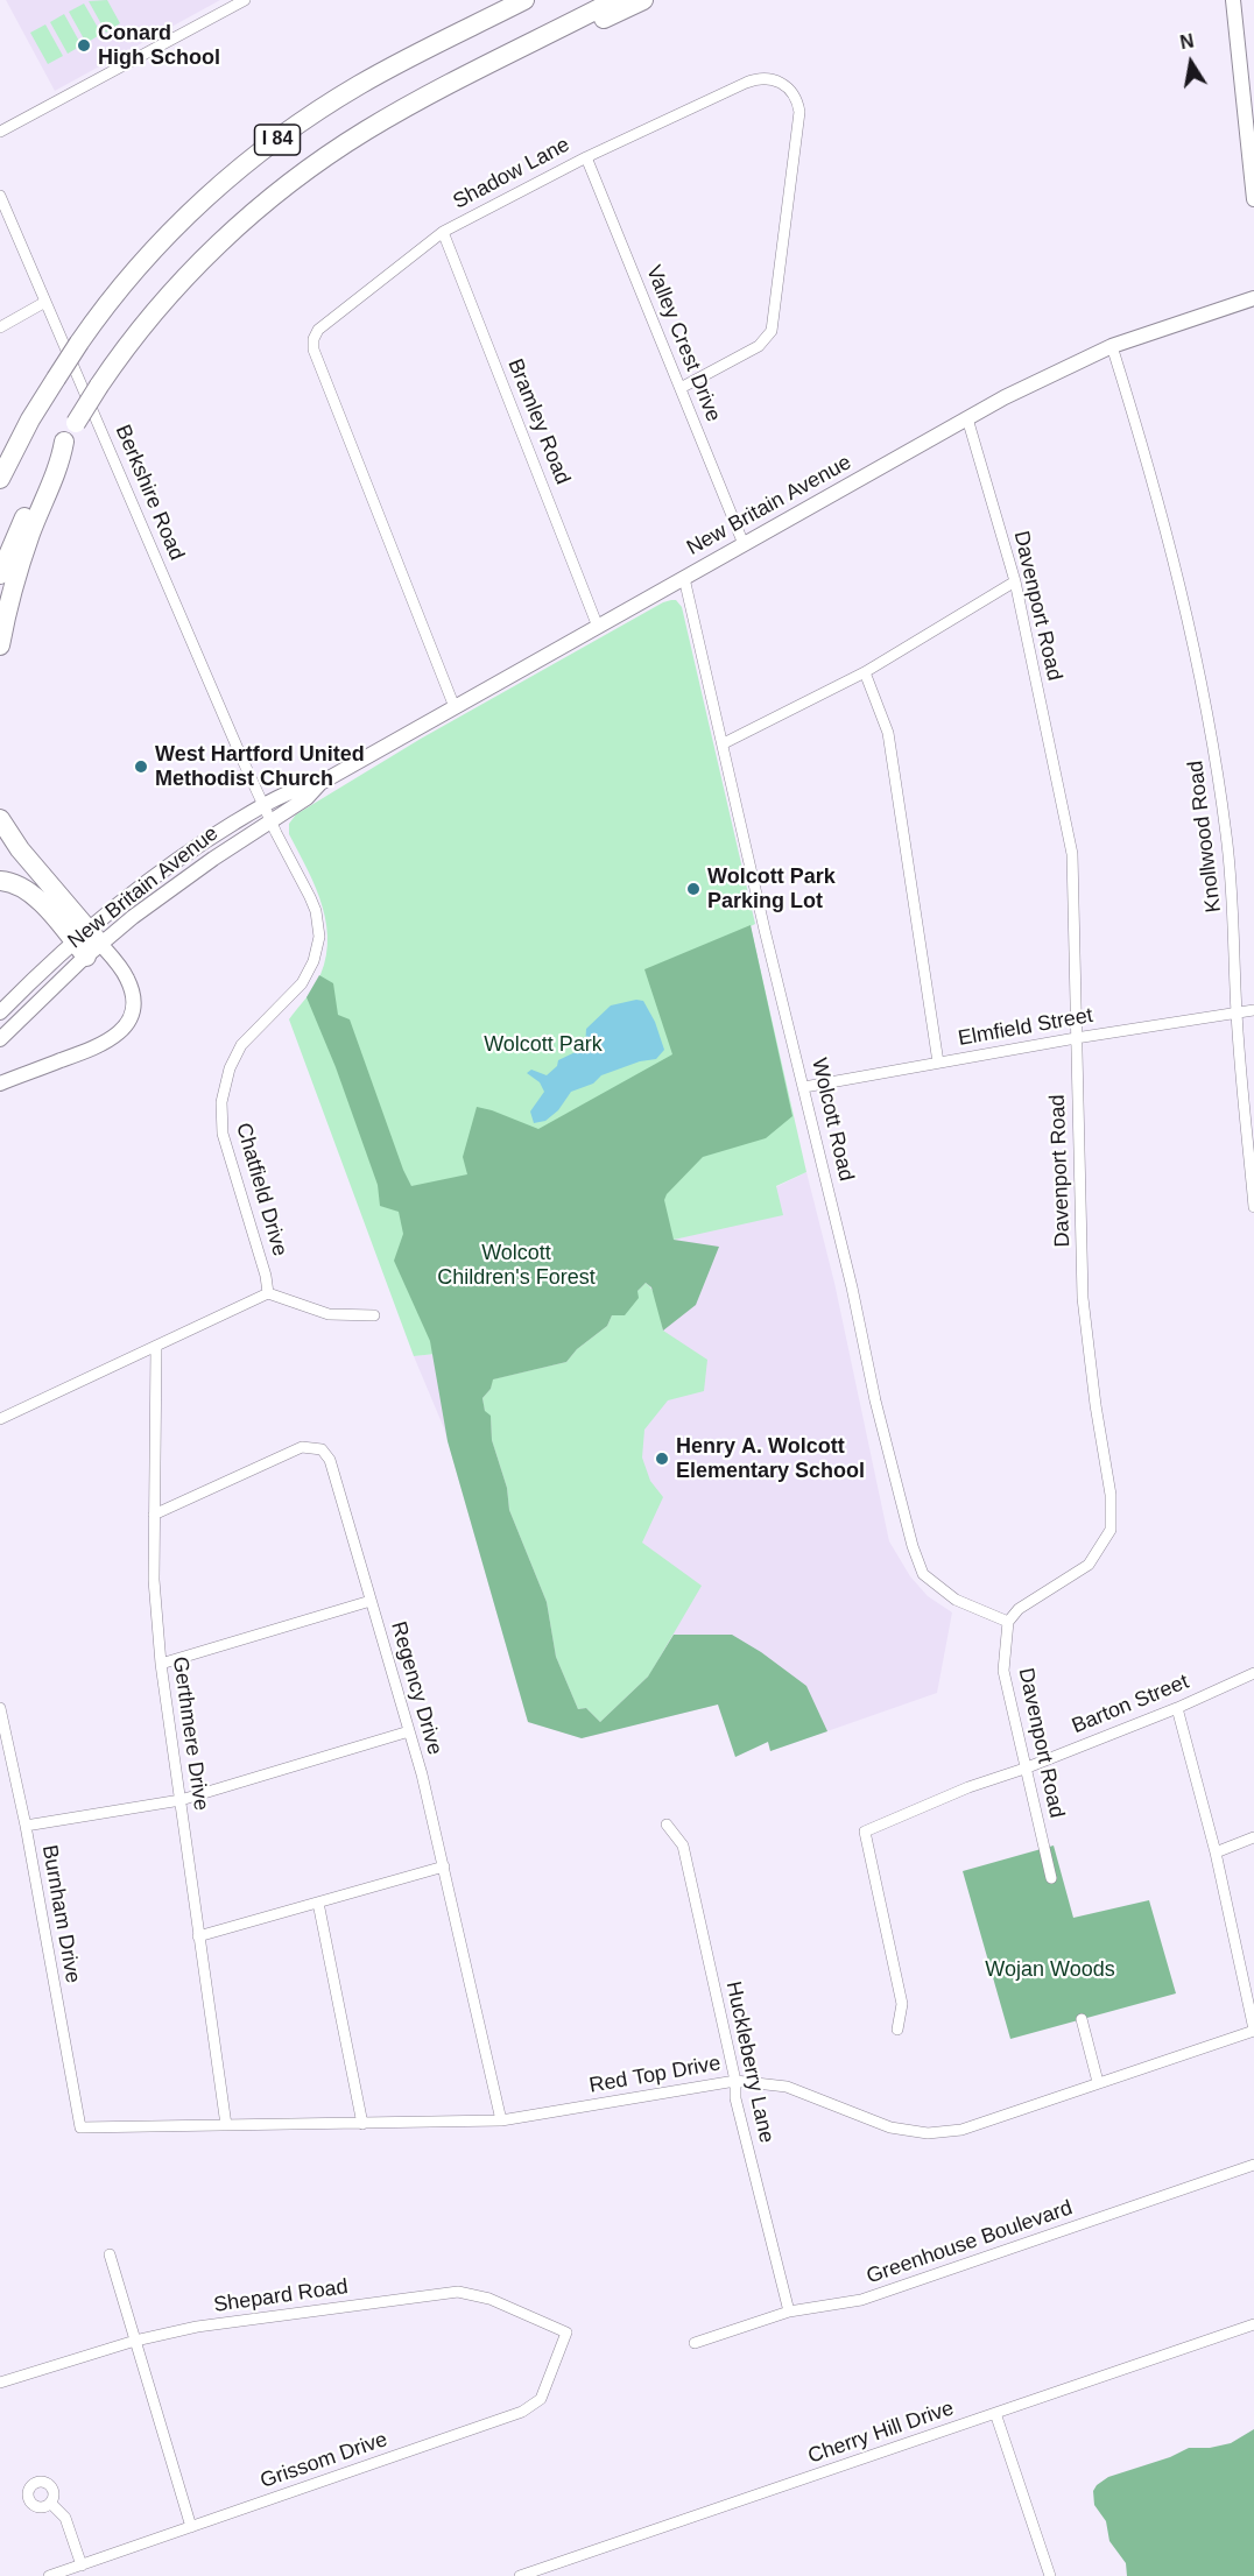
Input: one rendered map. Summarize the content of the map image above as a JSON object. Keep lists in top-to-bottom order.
{
  "streets": {
    "highway": ["I 84"],
    "main road": ["New Britain Avenue"],
    "street": [
      "Shadow Lane",
      "Valley Crest Drive",
      "Bramley Road",
      "Berkshire Road",
      "Davenport Road",
      "Knollwood Road",
      "Elmfield Street",
      "Wolcott Road",
      "Chatfield Drive",
      "Regency Drive",
      "Barton Street",
      "Gerthmere Drive",
      "Burnham Drive",
      "Huckleberry Lane",
      "Red Top Drive",
      "Greenhouse Boulevard",
      "Shepard Road",
      "Cherry Hill Drive",
      "Grissom Drive"
    ]
  },
  "crossings": [
    ["Shadow Lane", "Valley Crest Drive"],
    ["Shadow Lane", "Bramley Road"],
    ["Shadow Lane", "New Britain Avenue"],
    ["Valley Crest Drive", "New Britain Avenue"],
    ["Bramley Road", "New Britain Avenue"],
    ["Berkshire Road", "New Britain Avenue"],
    ["Berkshire Road", "Chatfield Drive"],
    ["New Britain Avenue", "Davenport Road"],
    ["New Britain Avenue", "Knollwood Road"],
    ["New Britain Avenue", "Wolcott Road"],
    ["New Britain Avenue", "Chatfield Drive"],
    ["Davenport Road", "Elmfield Street"],
    ["Davenport Road", "Wolcott Road"],
    ["Davenport Road", "Barton Street"],
    ["Knollwood Road", "Elmfield Street"],
    ["Elmfield Street", "Wolcott Road"],
    ["Regency Drive", "Gerthmere Drive"],
    ["Regency Drive", "Red Top Drive"],
    ["Gerthmere Drive", "Red Top Drive"],
    ["Burnham Drive", "Red Top Drive"],
    ["Huckleberry Lane", "Red Top Drive"],
    ["Huckleberry Lane", "Greenhouse Boulevard"],
    ["Shepard Road", "Grissom Drive"]
  ],
  "parks": ["Wolcott Park", "Wolcott Children's Forest", "Wojan Woods"],
  "places": [
    "Conard High School",
    "West Hartford United Methodist Church",
    "Wolcott Park Parking Lot",
    "Henry A. Wolcott Elementary School"
  ],
  "north": "top"
}
